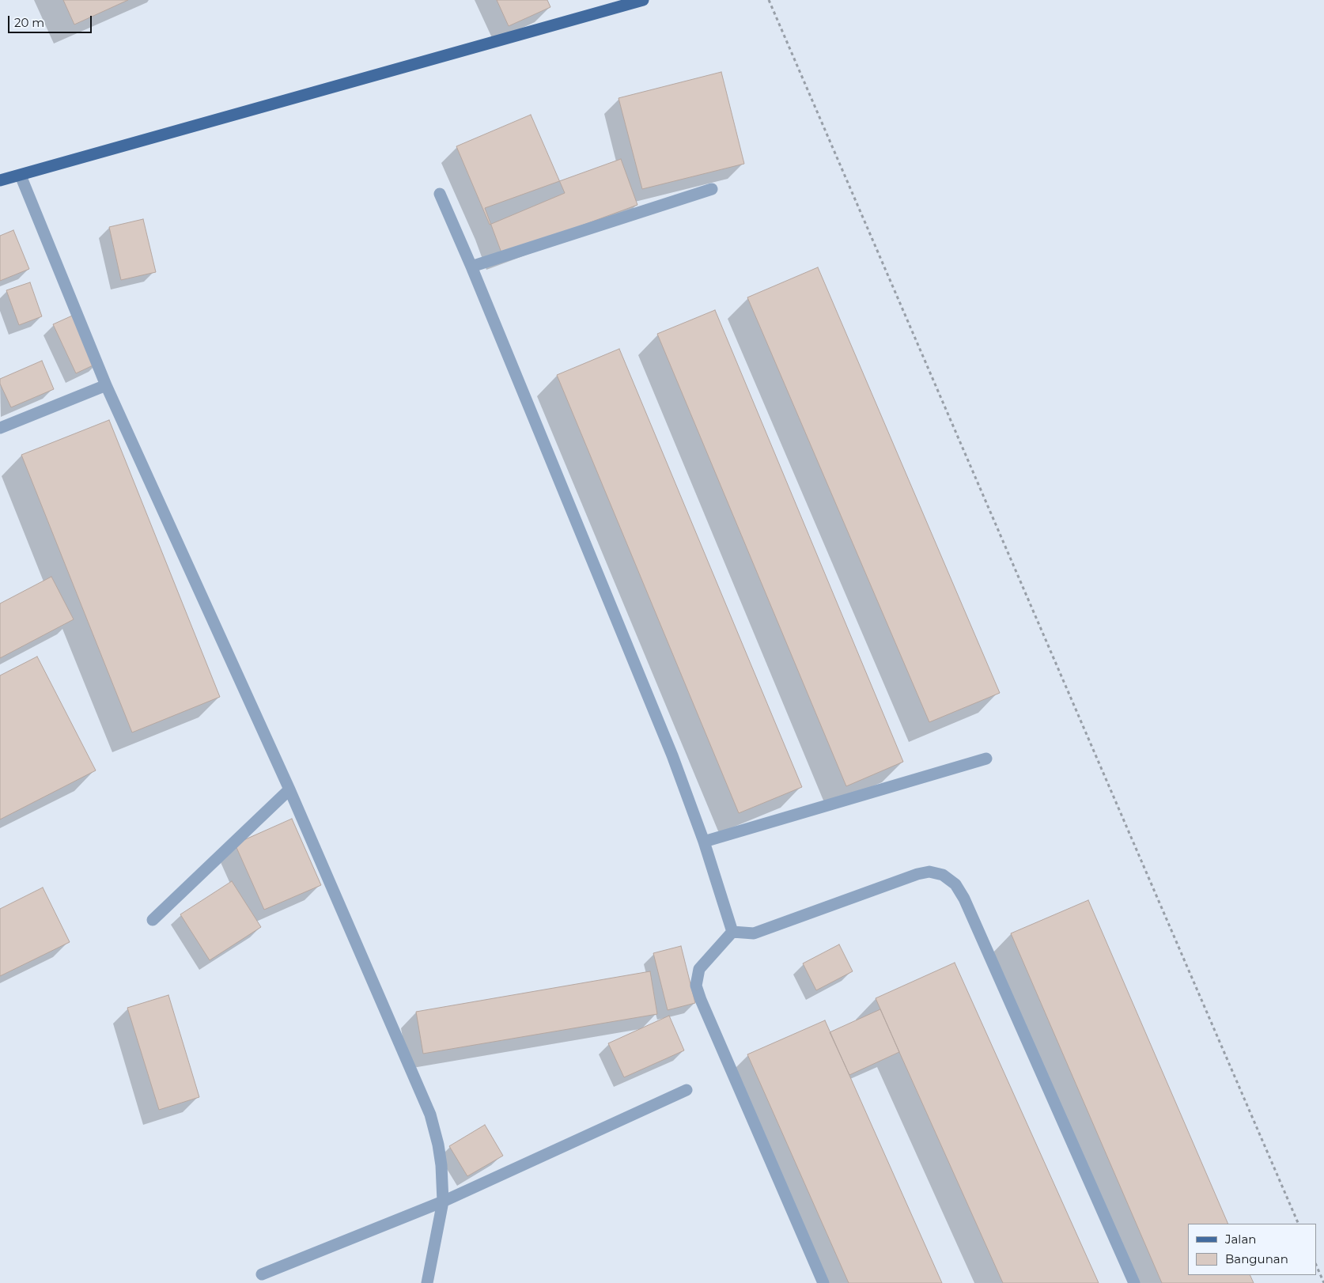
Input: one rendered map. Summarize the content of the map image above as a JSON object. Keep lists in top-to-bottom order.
{
  "legend": ["Jalan", "Bangunan"],
  "scale_bar": "20 m"
}
